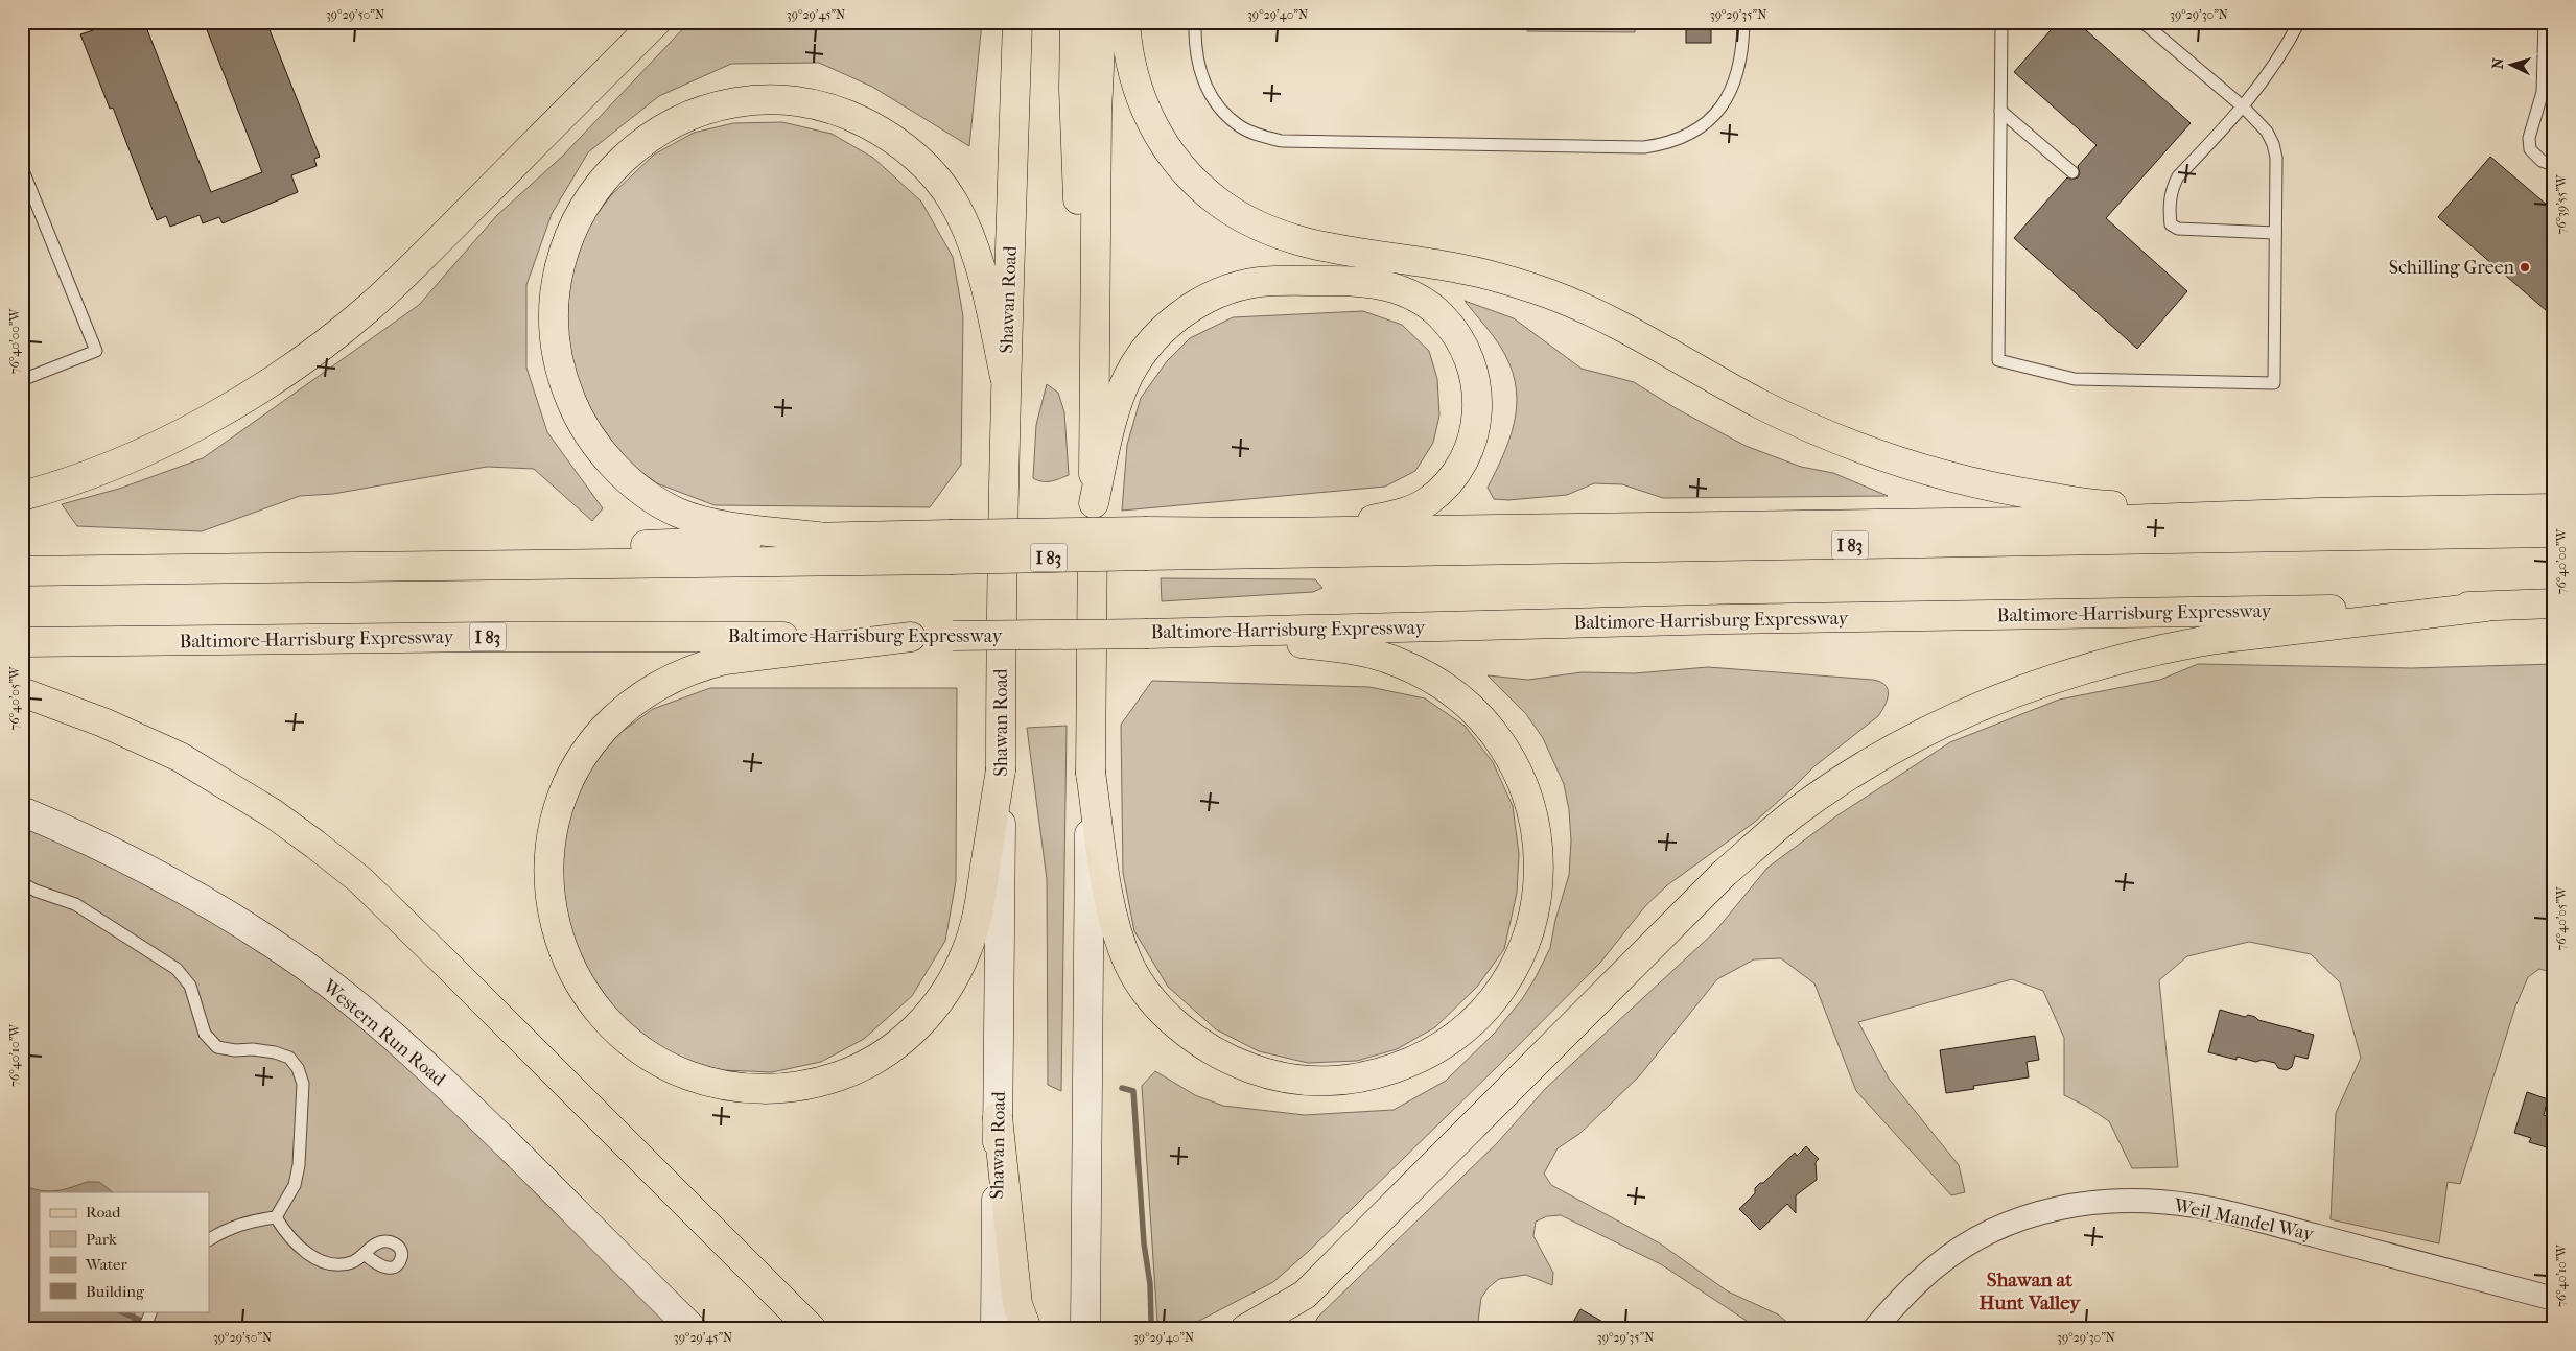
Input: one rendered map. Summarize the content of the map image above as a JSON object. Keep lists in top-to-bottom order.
{
  "streets": {
    "main road": [
      "Shawan Road",
      "I 83",
      "Baltimore-Harrisburg Expressway",
      "Western Run Road"
    ],
    "street": ["Weil Mandel Way"]
  },
  "districts": ["Shawan at Hunt Valley"],
  "places": ["Schilling Green"],
  "legend": [
    "Road",
    "Park",
    "Water",
    "Building"
  ],
  "north": "left",
  "coordinates": [
    "39°29'50\"N",
    "39°29'45\"N",
    "39°29'40\"N",
    "39°29'35\"N",
    "39°29'30\"N",
    "76°39'55\"W",
    "76°40'00\"W",
    "76°40'05\"W",
    "76°40'10\"W"
  ]
}
